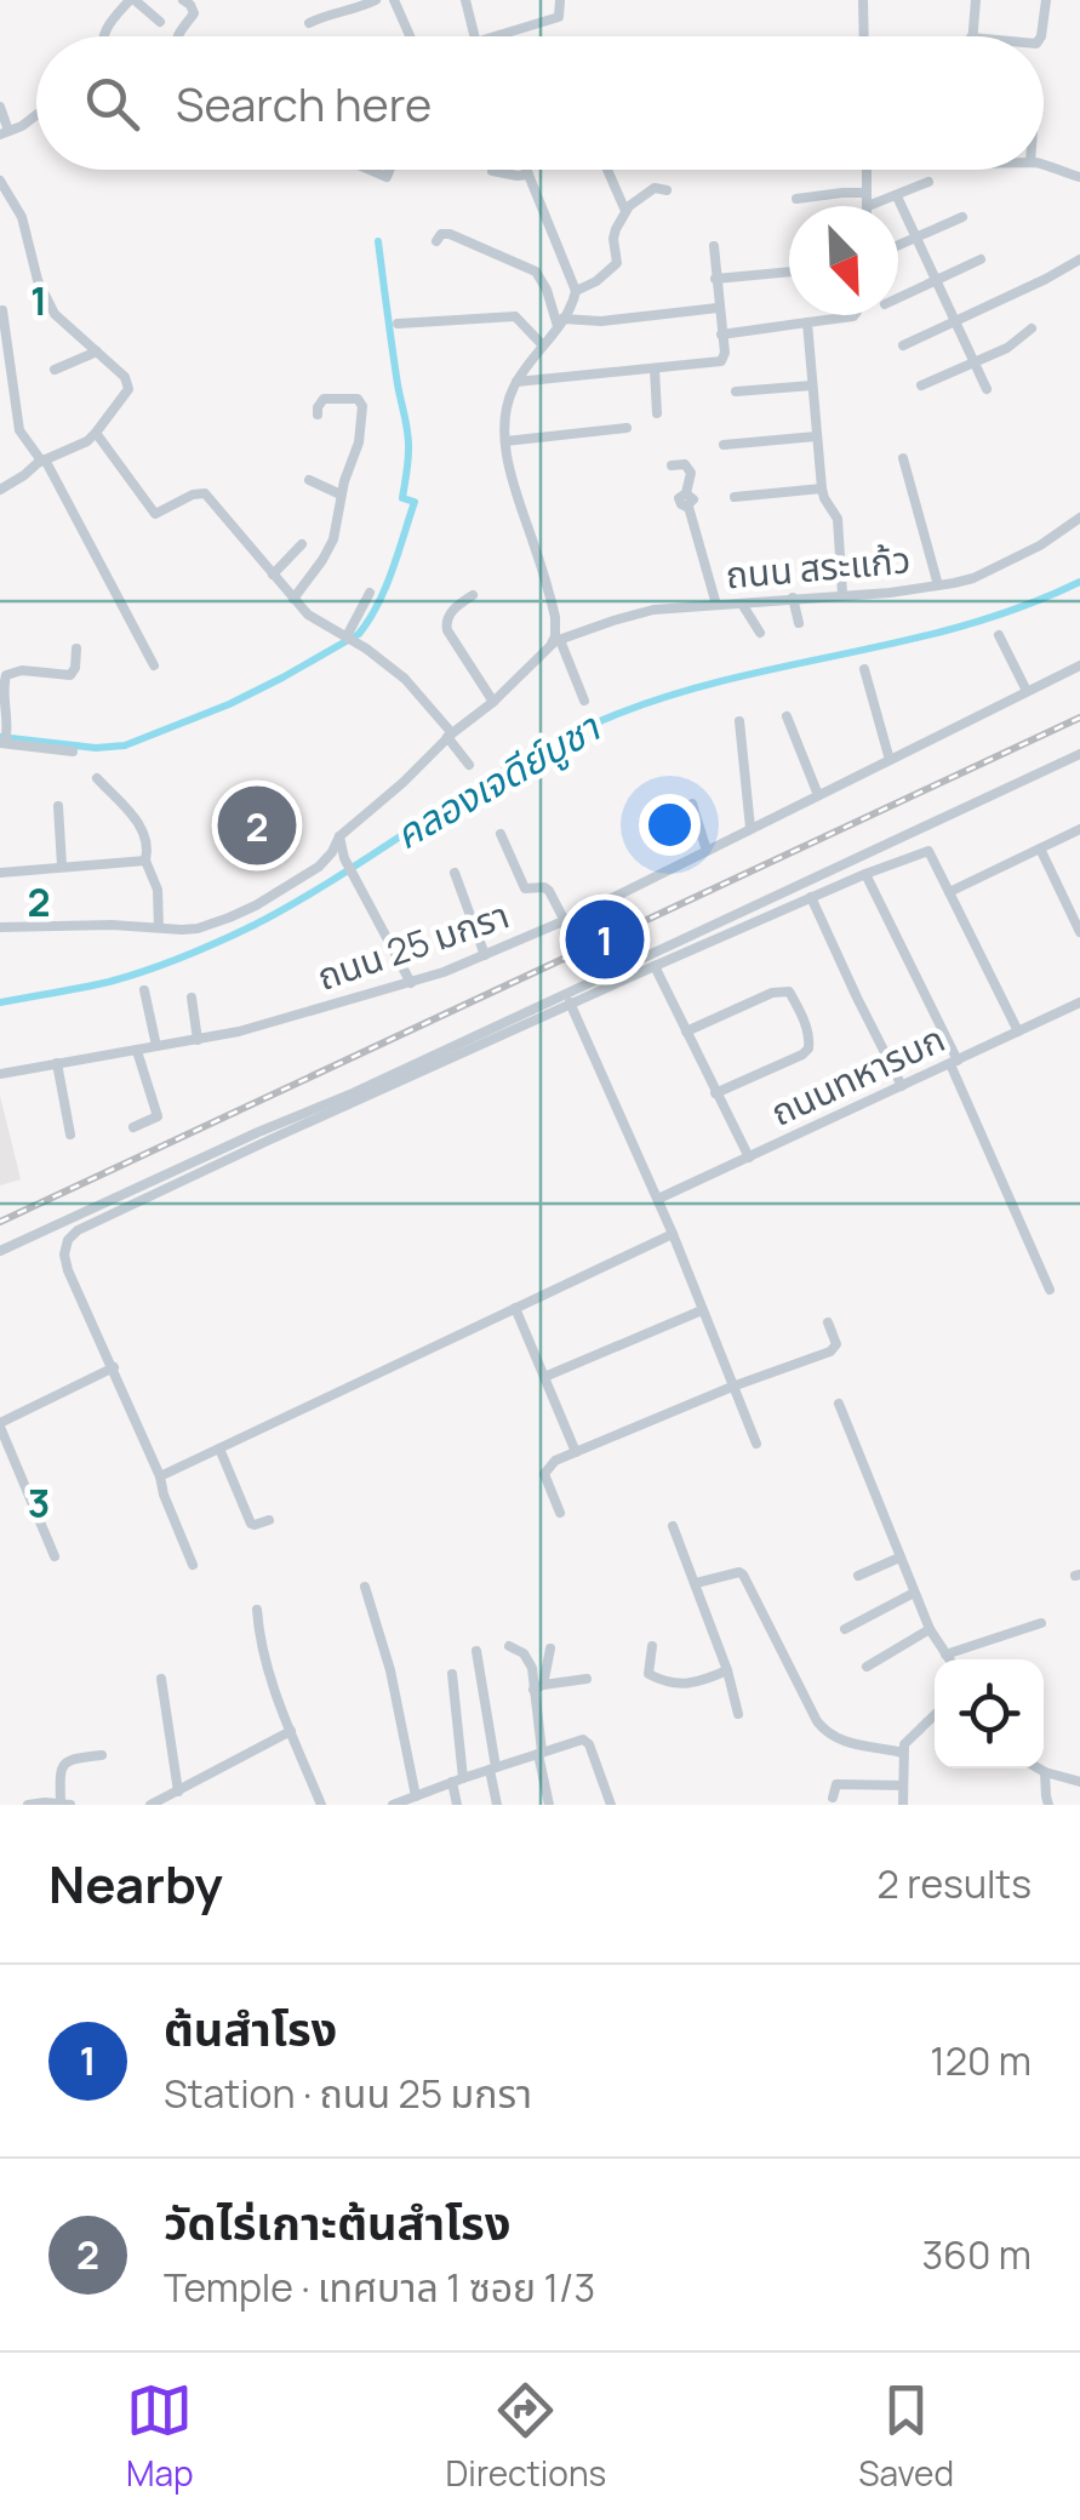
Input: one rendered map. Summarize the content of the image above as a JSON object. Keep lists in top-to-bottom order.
{
  "streets": {
    "street": ["ถนน สระแก้ว", "ถนน 25 มกรา", "ถนนทหารบก"]
  },
  "water": ["คลองเจดีย์บูชา"],
  "north": "bottom right",
  "page": {
    "search": "Search here",
    "pins": ["2", "1"],
    "heading": ["Nearby", "2 results"],
    "list": [
      {
        "mark": "1",
        "name": "ต้นสำโรง",
        "note": "Station · ถนน 25 มกรา",
        "value": "120 m"
      },
      {
        "mark": "2",
        "name": "วัดไร่เกาะต้นสำโรง",
        "note": "Temple · เทศบาล 1 ซอย 1/3",
        "value": "360 m"
      }
    ],
    "nav": ["Map", "Directions", "Saved"]
  },
  "grid": {
    "rows": ["1", "2", "3"]
  }
}
